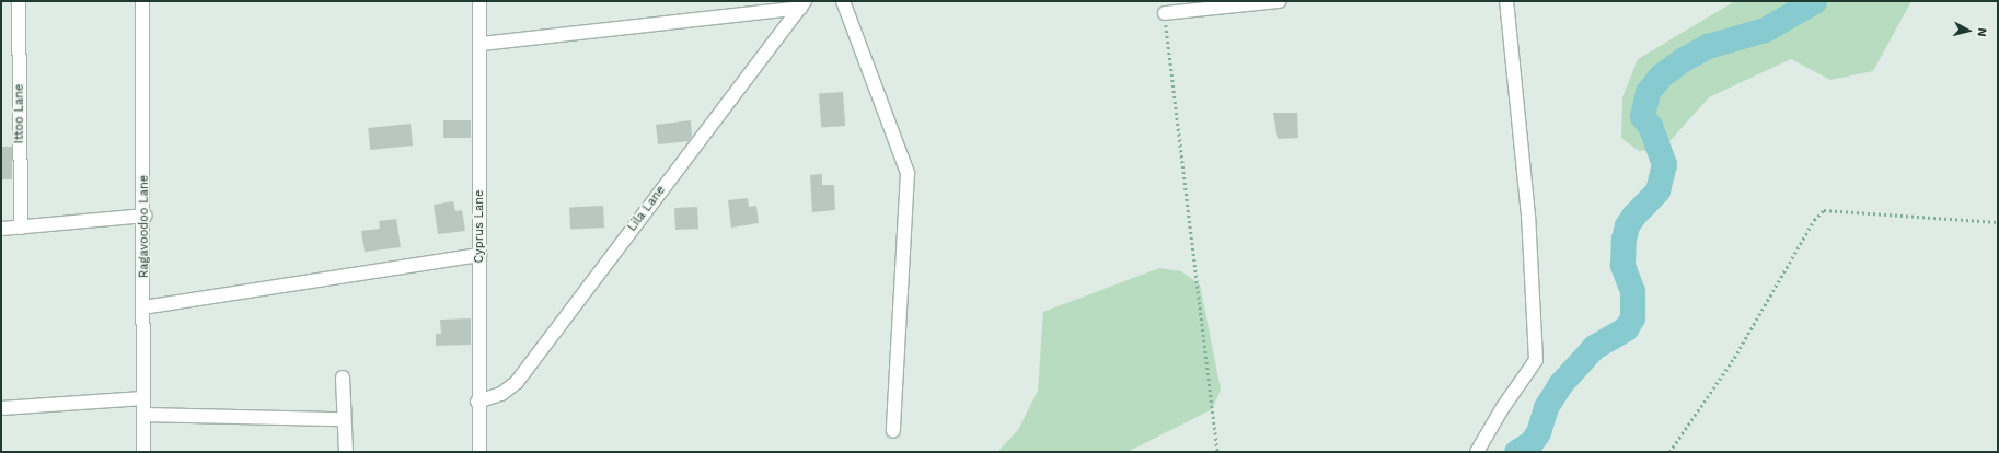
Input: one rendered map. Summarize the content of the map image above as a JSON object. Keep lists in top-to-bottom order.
{
  "streets": {
    "street": [
      "Ittoo Lane",
      "Lila Lane",
      "Ragavoodoo Lane",
      "Cyprus Lane"
    ]
  },
  "crossings": [
    ["Lila Lane", "Cyprus Lane"]
  ],
  "north": "right"
}
